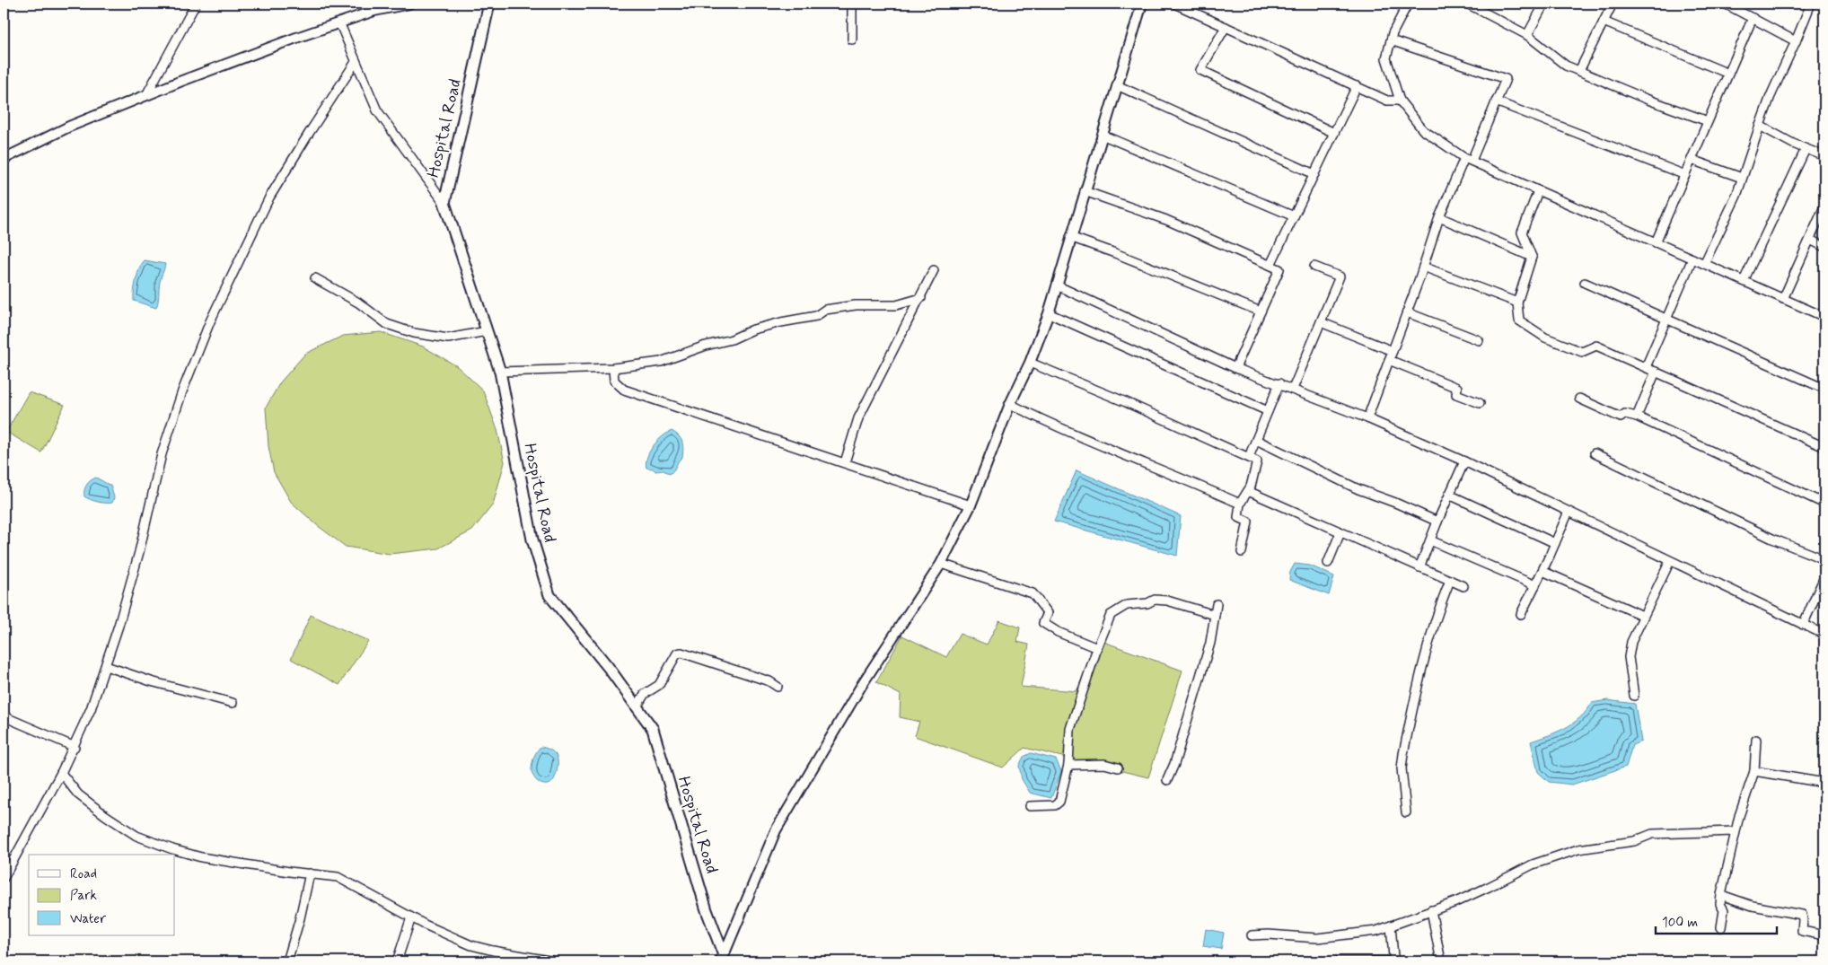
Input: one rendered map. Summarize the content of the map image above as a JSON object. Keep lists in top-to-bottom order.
{
  "streets": {
    "main road": ["Hospital Road"]
  },
  "legend": ["Road", "Park", "Water"],
  "scale_bar": "100 m"
}
